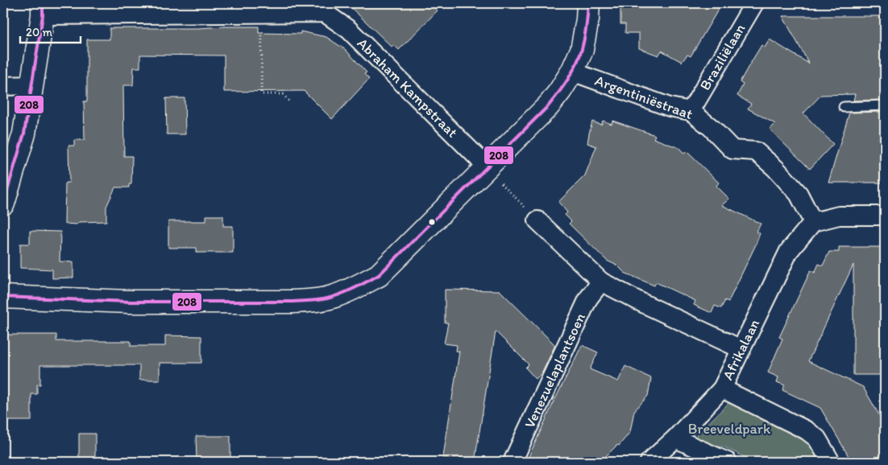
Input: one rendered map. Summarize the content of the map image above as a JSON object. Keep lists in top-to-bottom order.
{
  "streets": {
    "street": [
      "Braziliëlaan",
      "Abraham Kampstraat",
      "Argentiniëstraat",
      "Afrikalaan",
      "Venezuelaplantsoen"
    ]
  },
  "crossings": [
    ["Braziliëlaan", "Argentiniëstraat"],
    ["Argentiniëstraat", "Afrikalaan"]
  ],
  "parks": ["Breeveldpark"],
  "lines": ["transit line 208"],
  "scale_bar": "20 m"
}
